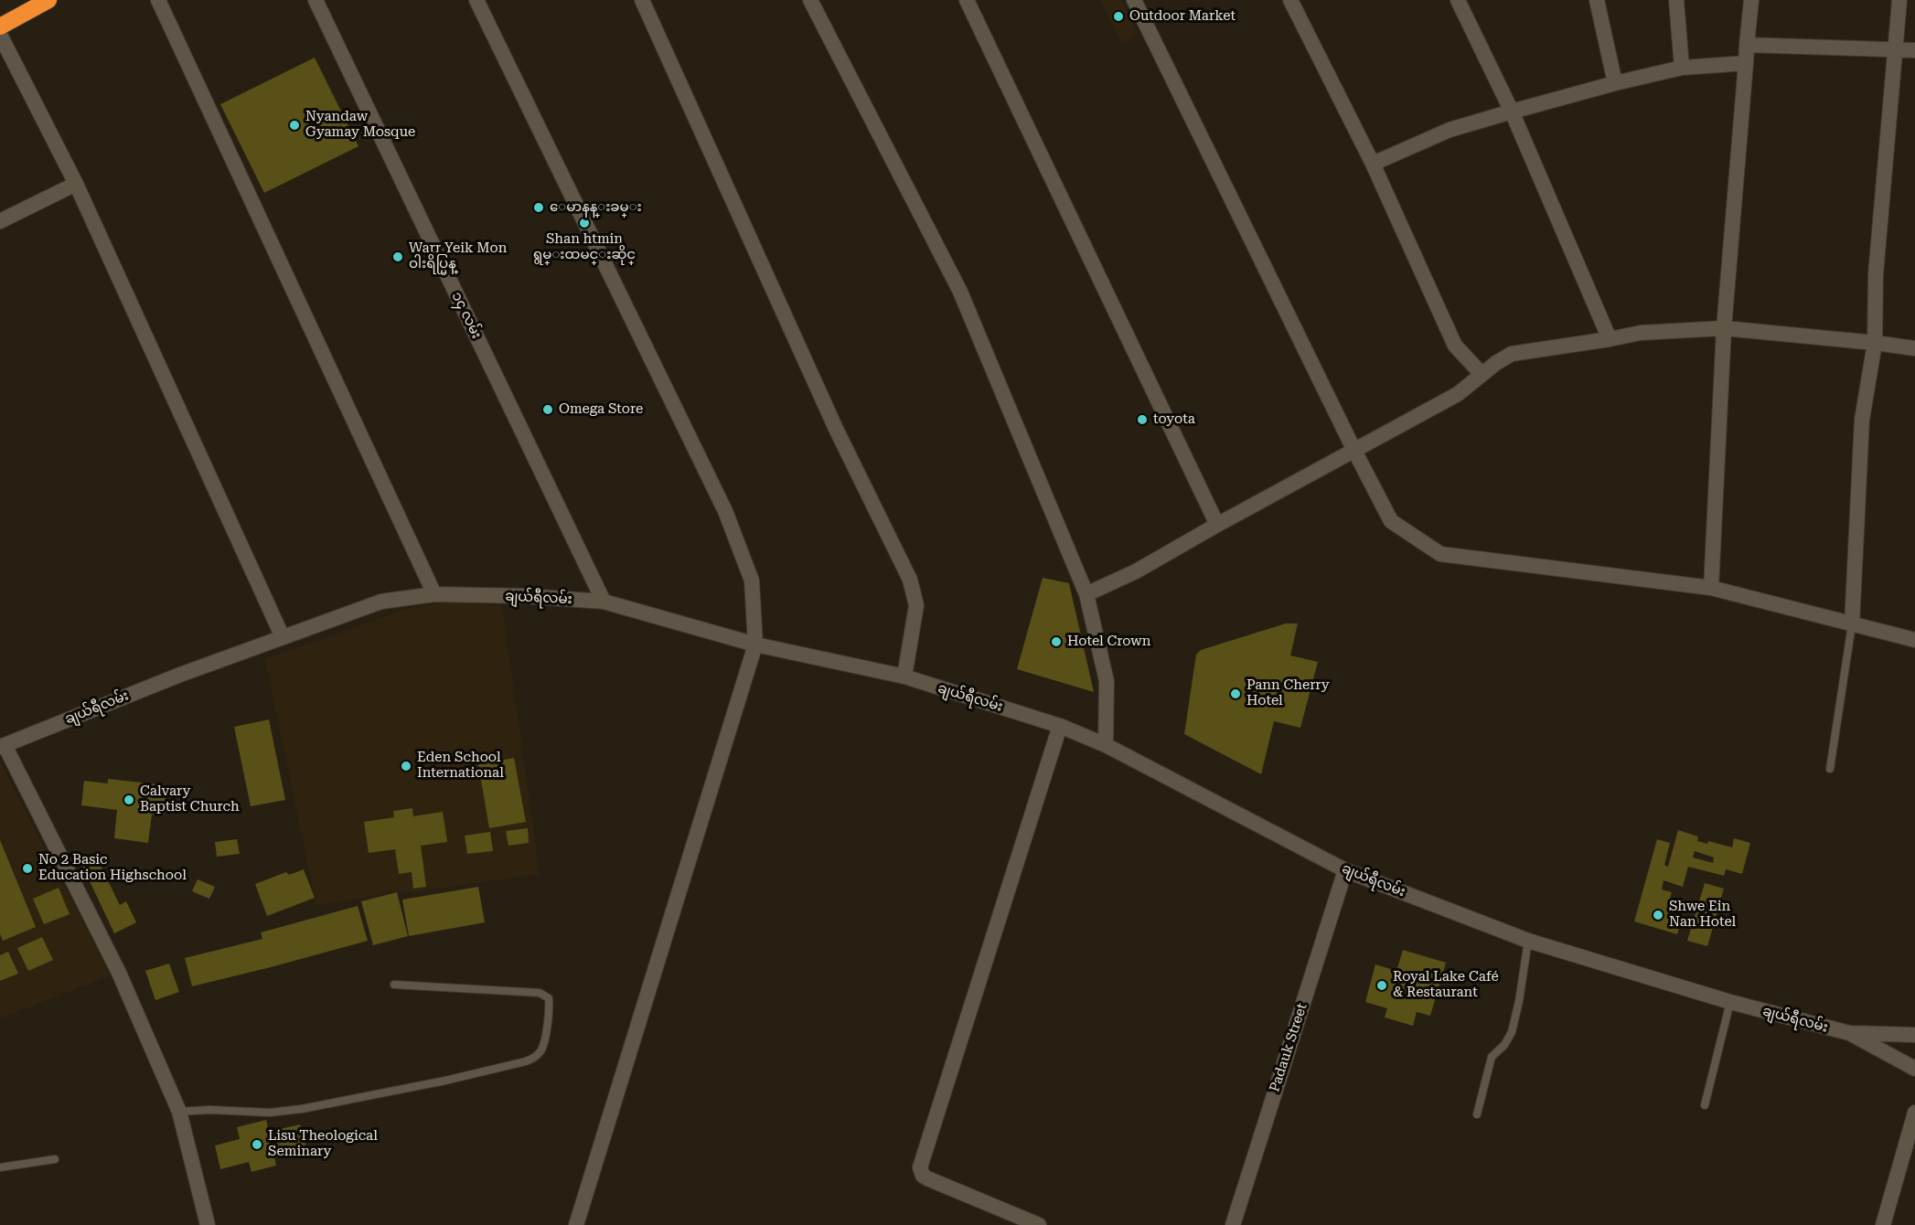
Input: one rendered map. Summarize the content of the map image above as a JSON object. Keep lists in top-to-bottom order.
{
  "streets": {
    "street": ["၁၄ လမ်း", "ချယ်ရီလမ်း", "Padauk Street"]
  },
  "crossings": [
    ["၁၄ လမ်း", "ချယ်ရီလမ်း"],
    ["ချယ်ရီလမ်း", "Padauk Street"]
  ],
  "places": [
    "Outdoor Market",
    "Nyandaw Gyamay Mosque",
    "ေမာနန္းခမ္း",
    "Shan htmin ရွမ္းထမင္းဆိုင္",
    "Warr Yeik Mon ဝါးရိပ္မြန္",
    "Omega Store",
    "toyota",
    "Hotel Crown",
    "Pann Cherry Hotel",
    "Eden School International",
    "Calvary Baptist Church",
    "No 2 Basic Education Highschool",
    "Shwe Ein Nan Hotel",
    "Royal Lake Café & Restaurant",
    "Lisu Theological Seminary"
  ]
}
